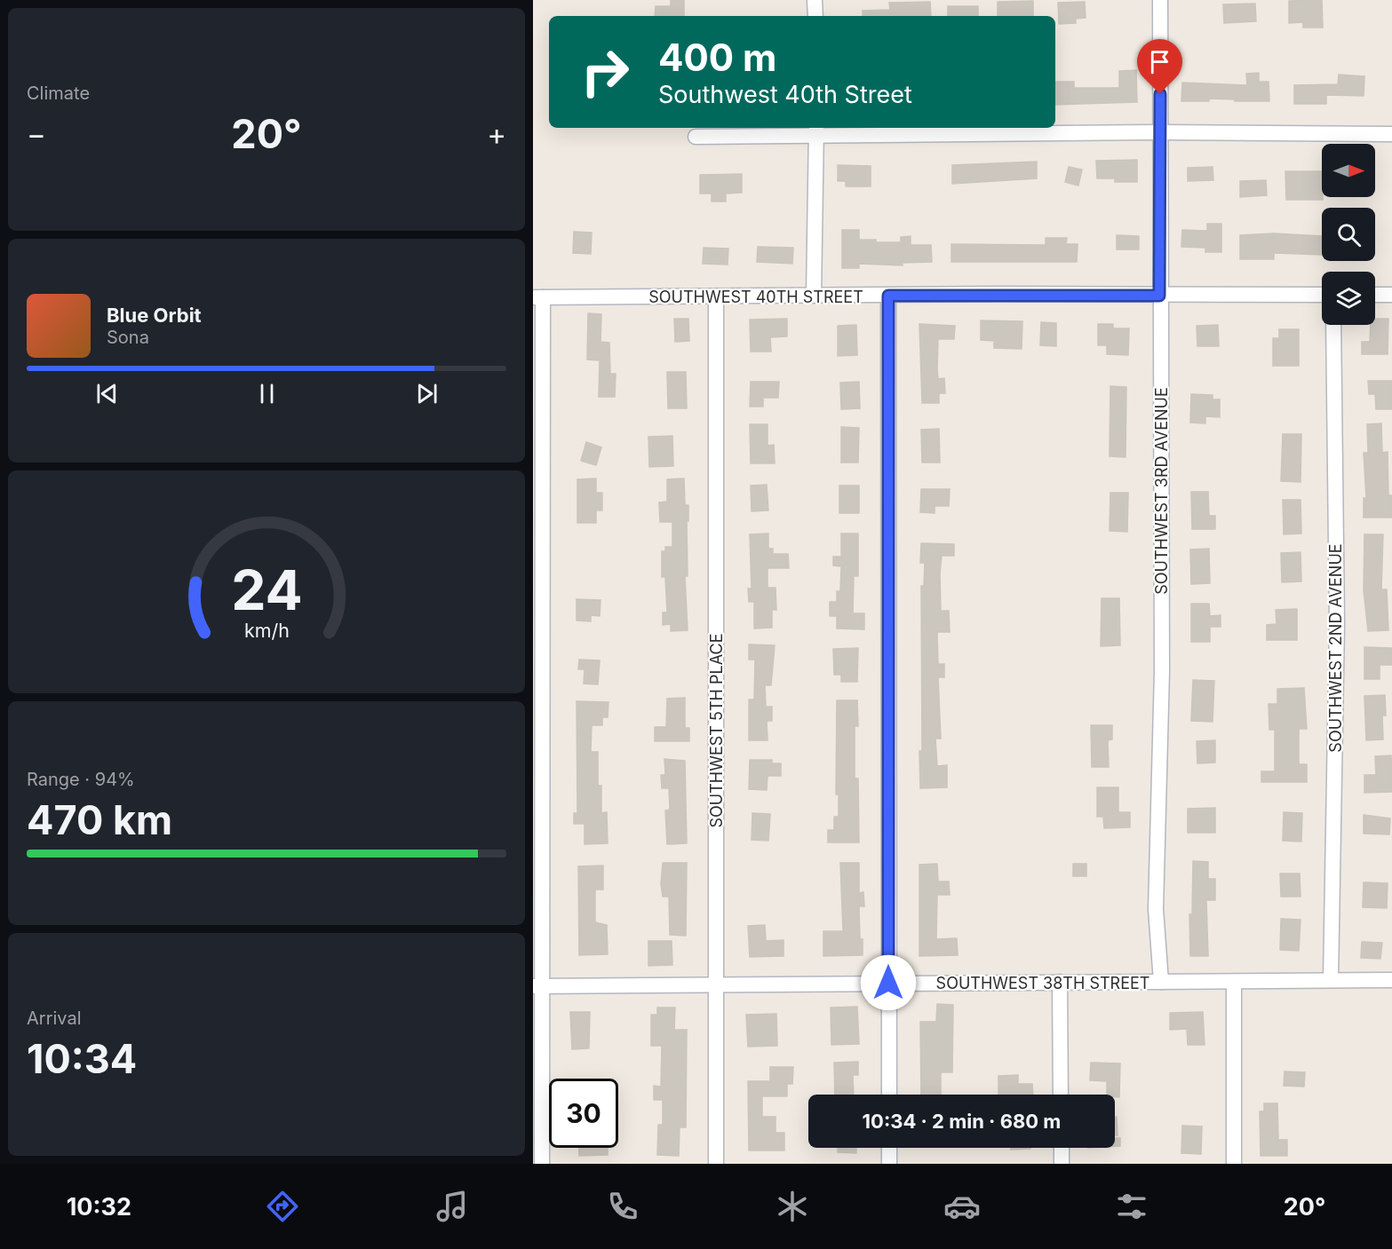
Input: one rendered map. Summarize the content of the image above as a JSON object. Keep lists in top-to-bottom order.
{
  "streets": {
    "street": [
      "SOUTHWEST 40TH STREET",
      "SOUTHWEST 3RD AVENUE",
      "SOUTHWEST 2ND AVENUE",
      "SOUTHWEST 5TH PLACE",
      "SOUTHWEST 38TH STREET"
    ]
  },
  "crossings": [
    ["SOUTHWEST 40TH STREET", "SOUTHWEST 3RD AVENUE"],
    ["SOUTHWEST 40TH STREET", "SOUTHWEST 5TH PLACE"],
    ["SOUTHWEST 3RD AVENUE", "SOUTHWEST 38TH STREET"],
    ["SOUTHWEST 2ND AVENUE", "SOUTHWEST 38TH STREET"],
    ["SOUTHWEST 5TH PLACE", "SOUTHWEST 38TH STREET"]
  ],
  "north": "right",
  "page": {
    "tile": [
      "Climate",
      ["Range · 94%", "470 km"],
      ["Arrival", "10:34"]
    ],
    "turn": ["400 m", "Southwest 40th Street"],
    "heat": ["−", "20°", "+"],
    "song": ["Blue Orbit", "Sona"],
    "limit": "30",
    "trip": "10:34 · 2 min · 680 m",
    "tabs": ["10:32", "20°"],
    "gauge": ["24", "km/h"]
  }
}
